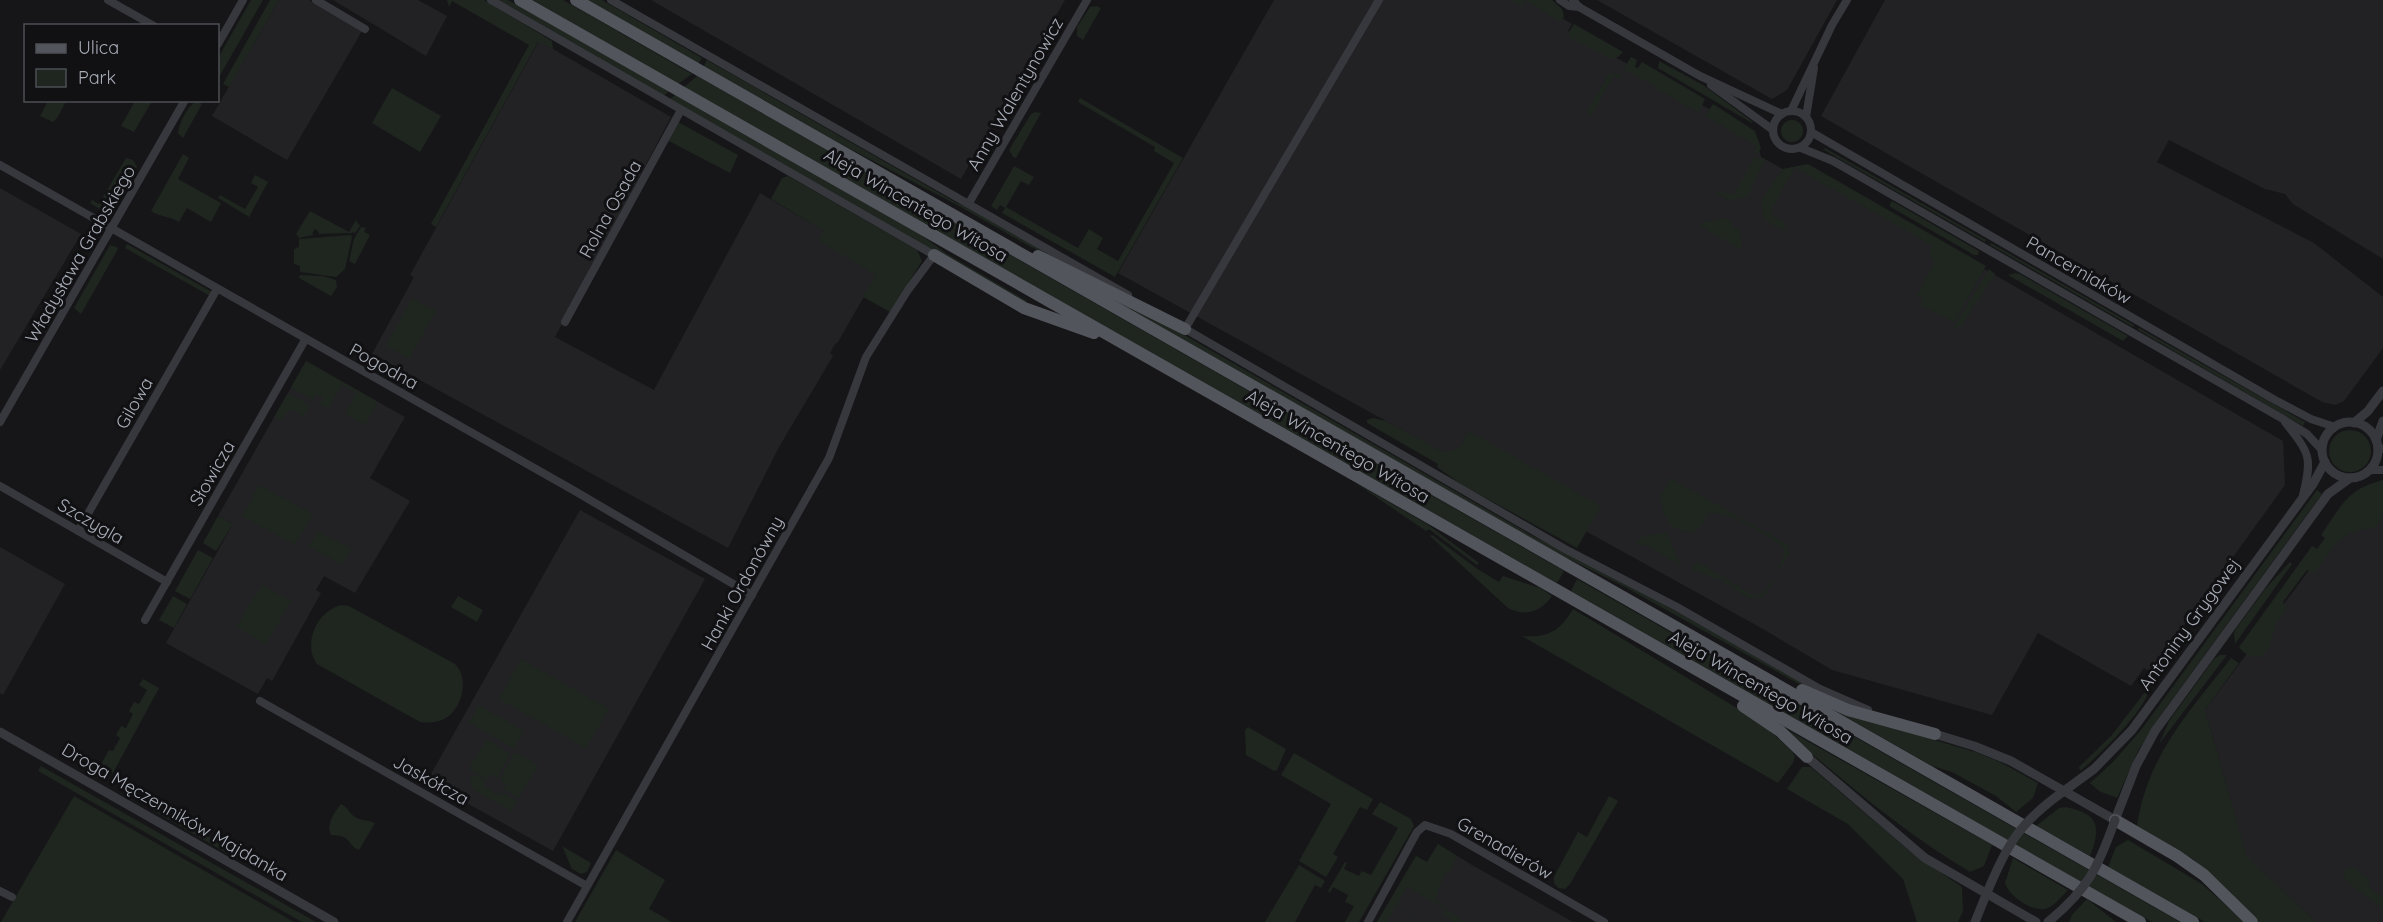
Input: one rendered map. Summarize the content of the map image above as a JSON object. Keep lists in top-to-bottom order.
{
  "streets": {
    "main road": ["Aleja Wincentego Witosa"],
    "street": [
      "Anny Walentynowicz",
      "Rolna Osada",
      "Władysława Grabskiego",
      "Pancerniaków",
      "Pogodna",
      "Gilowa",
      "Słowicza",
      "Szczygla",
      "Hanki Ordonówny",
      "Antoniny Grygowej",
      "Jaskółcza",
      "Droga Męczenników Majdanka",
      "Grenadierów"
    ]
  },
  "crossings": [
    ["Anny Walentynowicz", "Aleja Wincentego Witosa"],
    ["Aleja Wincentego Witosa", "Rolna Osada"],
    ["Aleja Wincentego Witosa", "Hanki Ordonówny"],
    ["Aleja Wincentego Witosa", "Antoniny Grygowej"],
    ["Władysława Grabskiego", "Pogodna"],
    ["Pancerniaków", "Antoniny Grygowej"],
    ["Pogodna", "Gilowa"],
    ["Pogodna", "Słowicza"],
    ["Pogodna", "Hanki Ordonówny"],
    ["Gilowa", "Szczygla"],
    ["Słowicza", "Szczygla"],
    ["Hanki Ordonówny", "Jaskółcza"]
  ],
  "legend": ["Ulica", "Park"]
}
